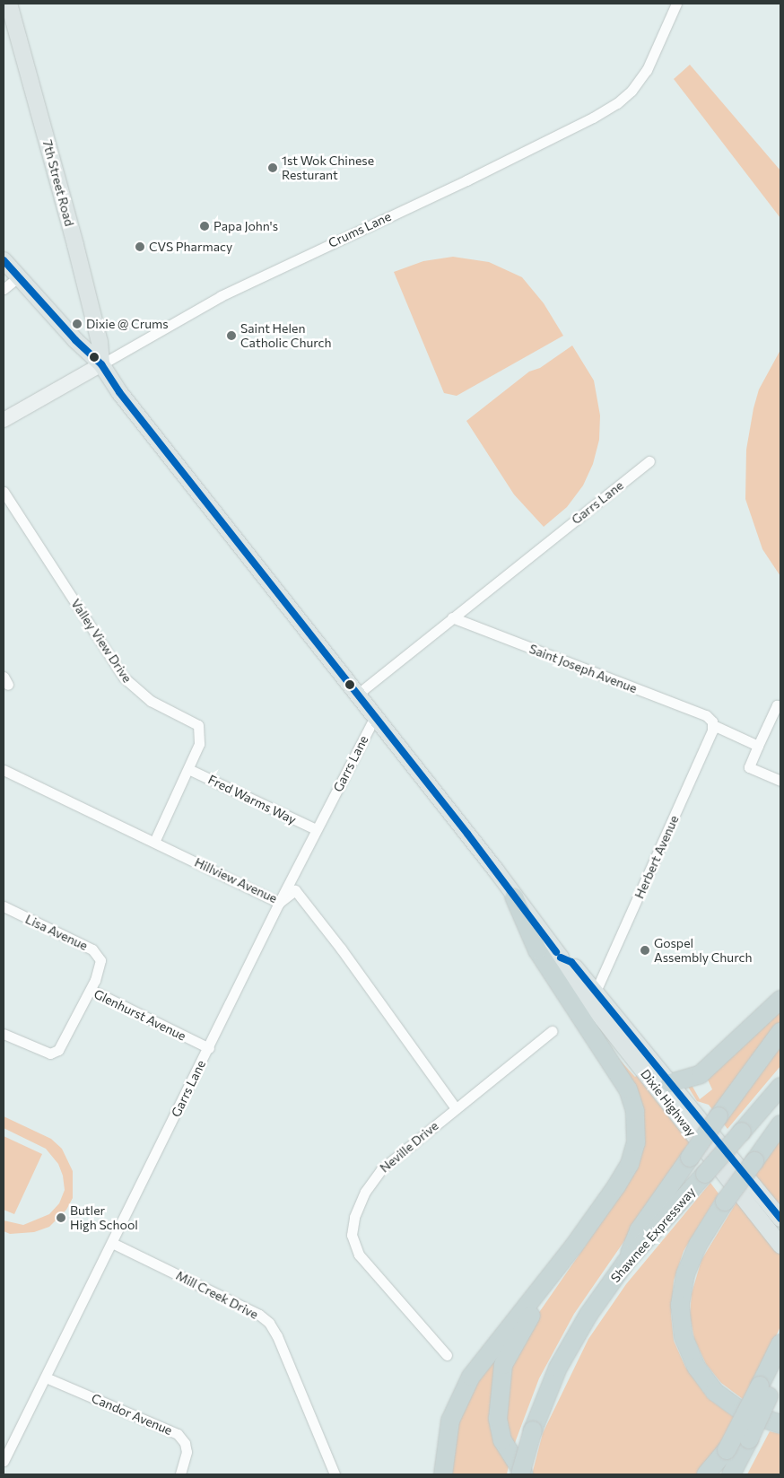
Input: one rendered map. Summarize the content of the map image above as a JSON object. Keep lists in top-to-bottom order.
{
  "streets": {
    "highway": ["Shawnee Expressway"],
    "main road": ["7th Street Road", "Crums Lane", "Dixie Highway"],
    "street": [
      "Garrs Lane",
      "Valley View Drive",
      "Saint Joseph Avenue",
      "Fred Warms Way",
      "Herbert Avenue",
      "Hillview Avenue",
      "Lisa Avenue",
      "Glenhurst Avenue",
      "Neville Drive",
      "Mill Creek Drive",
      "Candor Avenue"
    ]
  },
  "crossings": [
    ["7th Street Road", "Crums Lane"],
    ["7th Street Road", "Dixie Highway"],
    ["Crums Lane", "Dixie Highway"],
    ["Garrs Lane", "Saint Joseph Avenue"],
    ["Garrs Lane", "Fred Warms Way"],
    ["Garrs Lane", "Hillview Avenue"],
    ["Garrs Lane", "Glenhurst Avenue"],
    ["Garrs Lane", "Dixie Highway"],
    ["Garrs Lane", "Mill Creek Drive"],
    ["Garrs Lane", "Candor Avenue"],
    ["Valley View Drive", "Fred Warms Way"],
    ["Valley View Drive", "Hillview Avenue"],
    ["Saint Joseph Avenue", "Herbert Avenue"],
    ["Herbert Avenue", "Dixie Highway"],
    ["Hillview Avenue", "Neville Drive"],
    ["Lisa Avenue", "Glenhurst Avenue"]
  ],
  "places": [
    "1st Wok Chinese Resturant",
    "Papa John's",
    "CVS Pharmacy",
    "Dixie @ Crums",
    "Saint Helen Catholic Church",
    "Gospel Assembly Church",
    "Butler High School"
  ]
}
